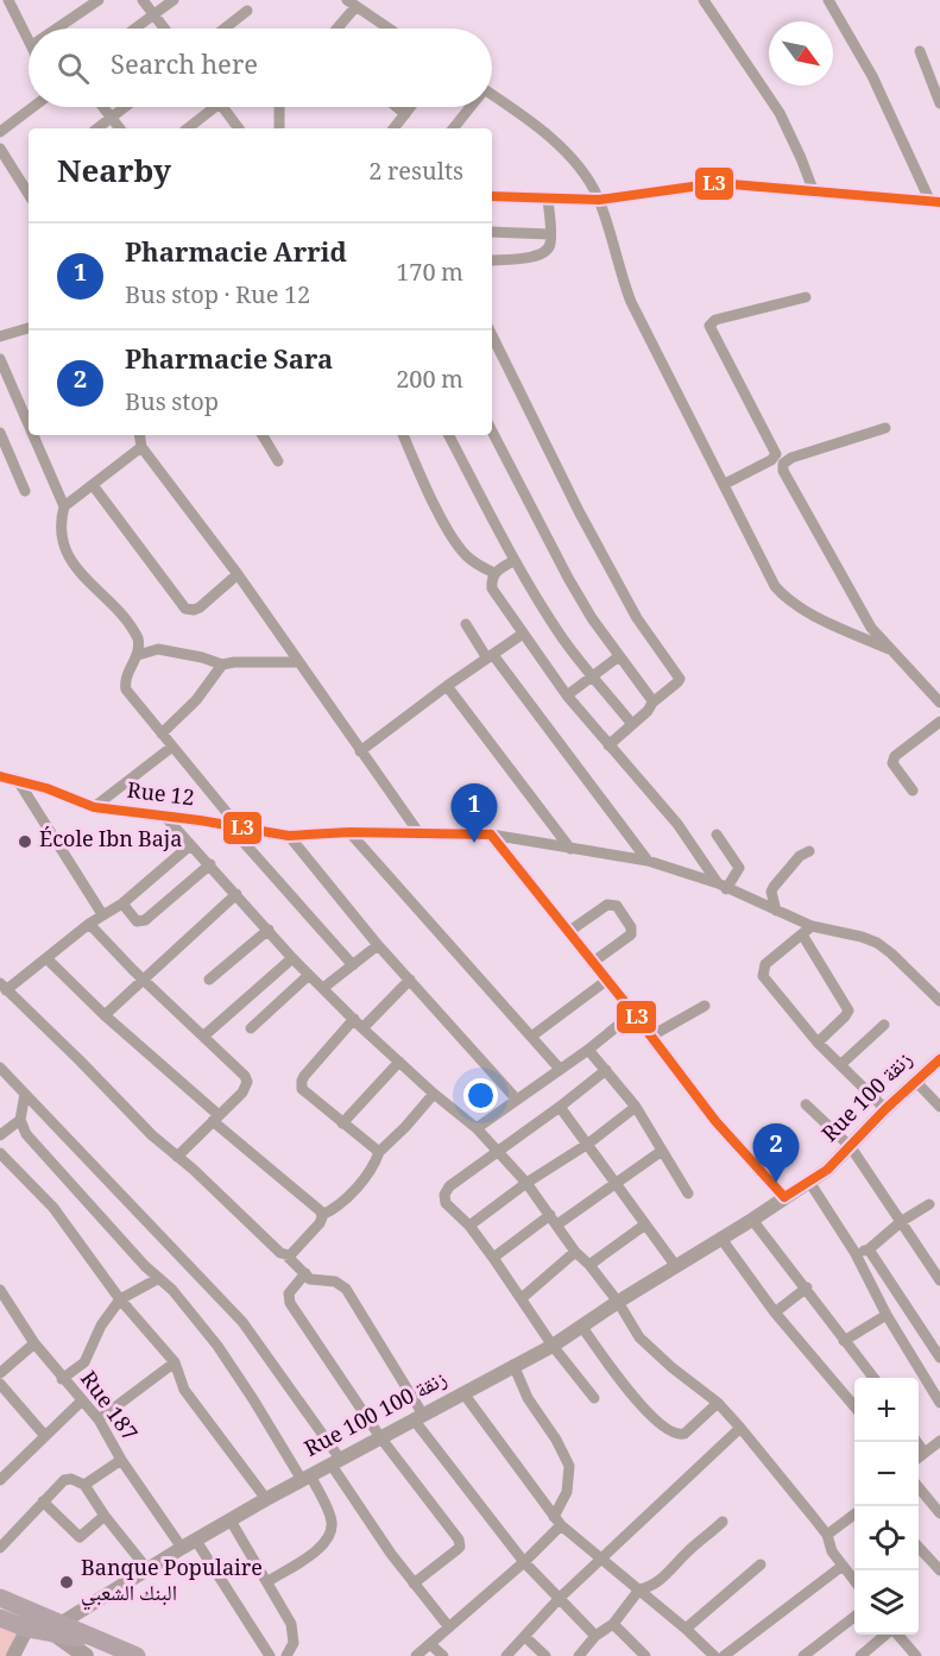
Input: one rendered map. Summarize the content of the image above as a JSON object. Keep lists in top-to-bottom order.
{
  "streets": {
    "street": [
      "Rue 12",
      "Rue 100 زنقة",
      "Rue 187",
      "Rue 100 زنقة 100"
    ]
  },
  "crossings": [
    ["Rue 100 زنقة", "Rue 100 زنقة 100"],
    ["Rue 187", "Rue 100 زنقة 100"]
  ],
  "places": ["École Ibn Baja", "Banque Populaire البنك الشعبي"],
  "lines": ["transit line L3"],
  "north": "bottom right",
  "page": {
    "search": "Search here",
    "heading": ["Nearby", "2 results"],
    "list": [
      {
        "mark": "1",
        "name": "Pharmacie Arrid",
        "note": "Bus stop · Rue 12",
        "value": "170 m"
      },
      {
        "mark": "2",
        "name": "Pharmacie Sara",
        "note": "Bus stop",
        "value": "200 m"
      }
    ],
    "pins": ["1", "2"],
    "map_buttons": ["+", "−"]
  }
}
